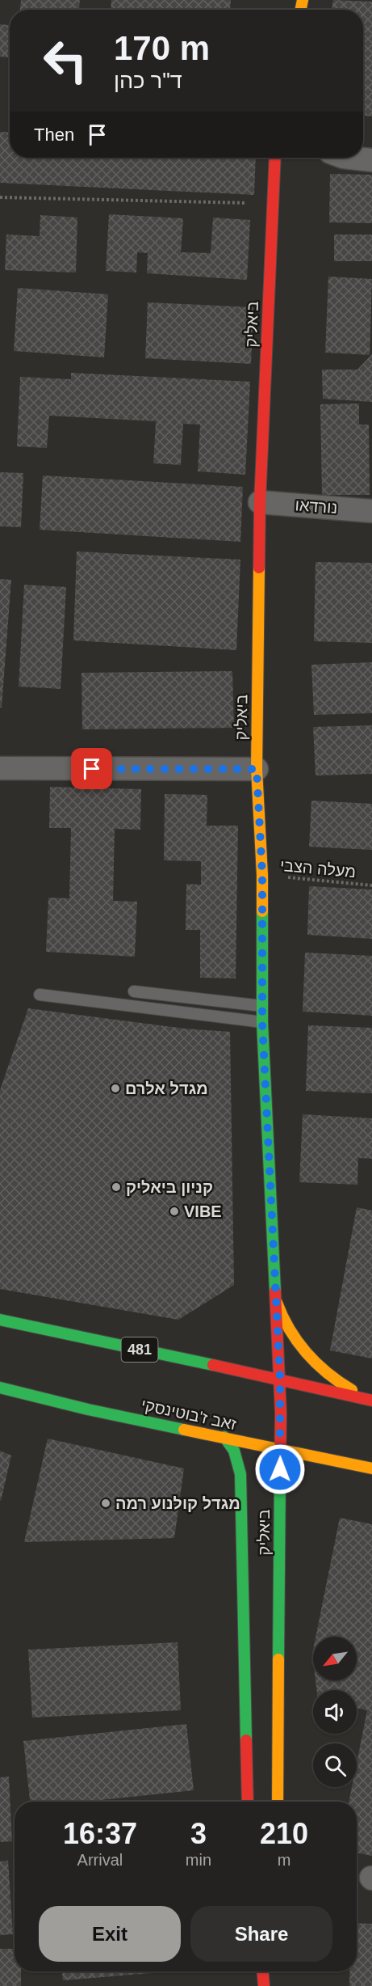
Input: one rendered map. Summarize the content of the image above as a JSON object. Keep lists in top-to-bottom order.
{
  "streets": {
    "street": [
      "ביאליק",
      "נורדאו",
      "481",
      "זאב ז'בוטינסקי"
    ],
    "path": ["מעלה הצבי"]
  },
  "crossings": [
    ["ביאליק", "נורדאו"],
    ["ביאליק", "מעלה הצבי"],
    ["ביאליק", "481"],
    ["ביאליק", "זאב ז'בוטינסקי"]
  ],
  "places": [
    "מגדל אלרם",
    "קניון ביאליק",
    "VIBE",
    "מגדל קולנוע רמה"
  ],
  "north": "bottom left",
  "page": {
    "turn": ["170 m", "ד\"ר כהן"],
    "then": "Then",
    "eta": [
      "16:37",
      "Arrival",
      "3",
      "min",
      "210",
      "m"
    ],
    "buttons": ["Exit", "Share"]
  }
}
